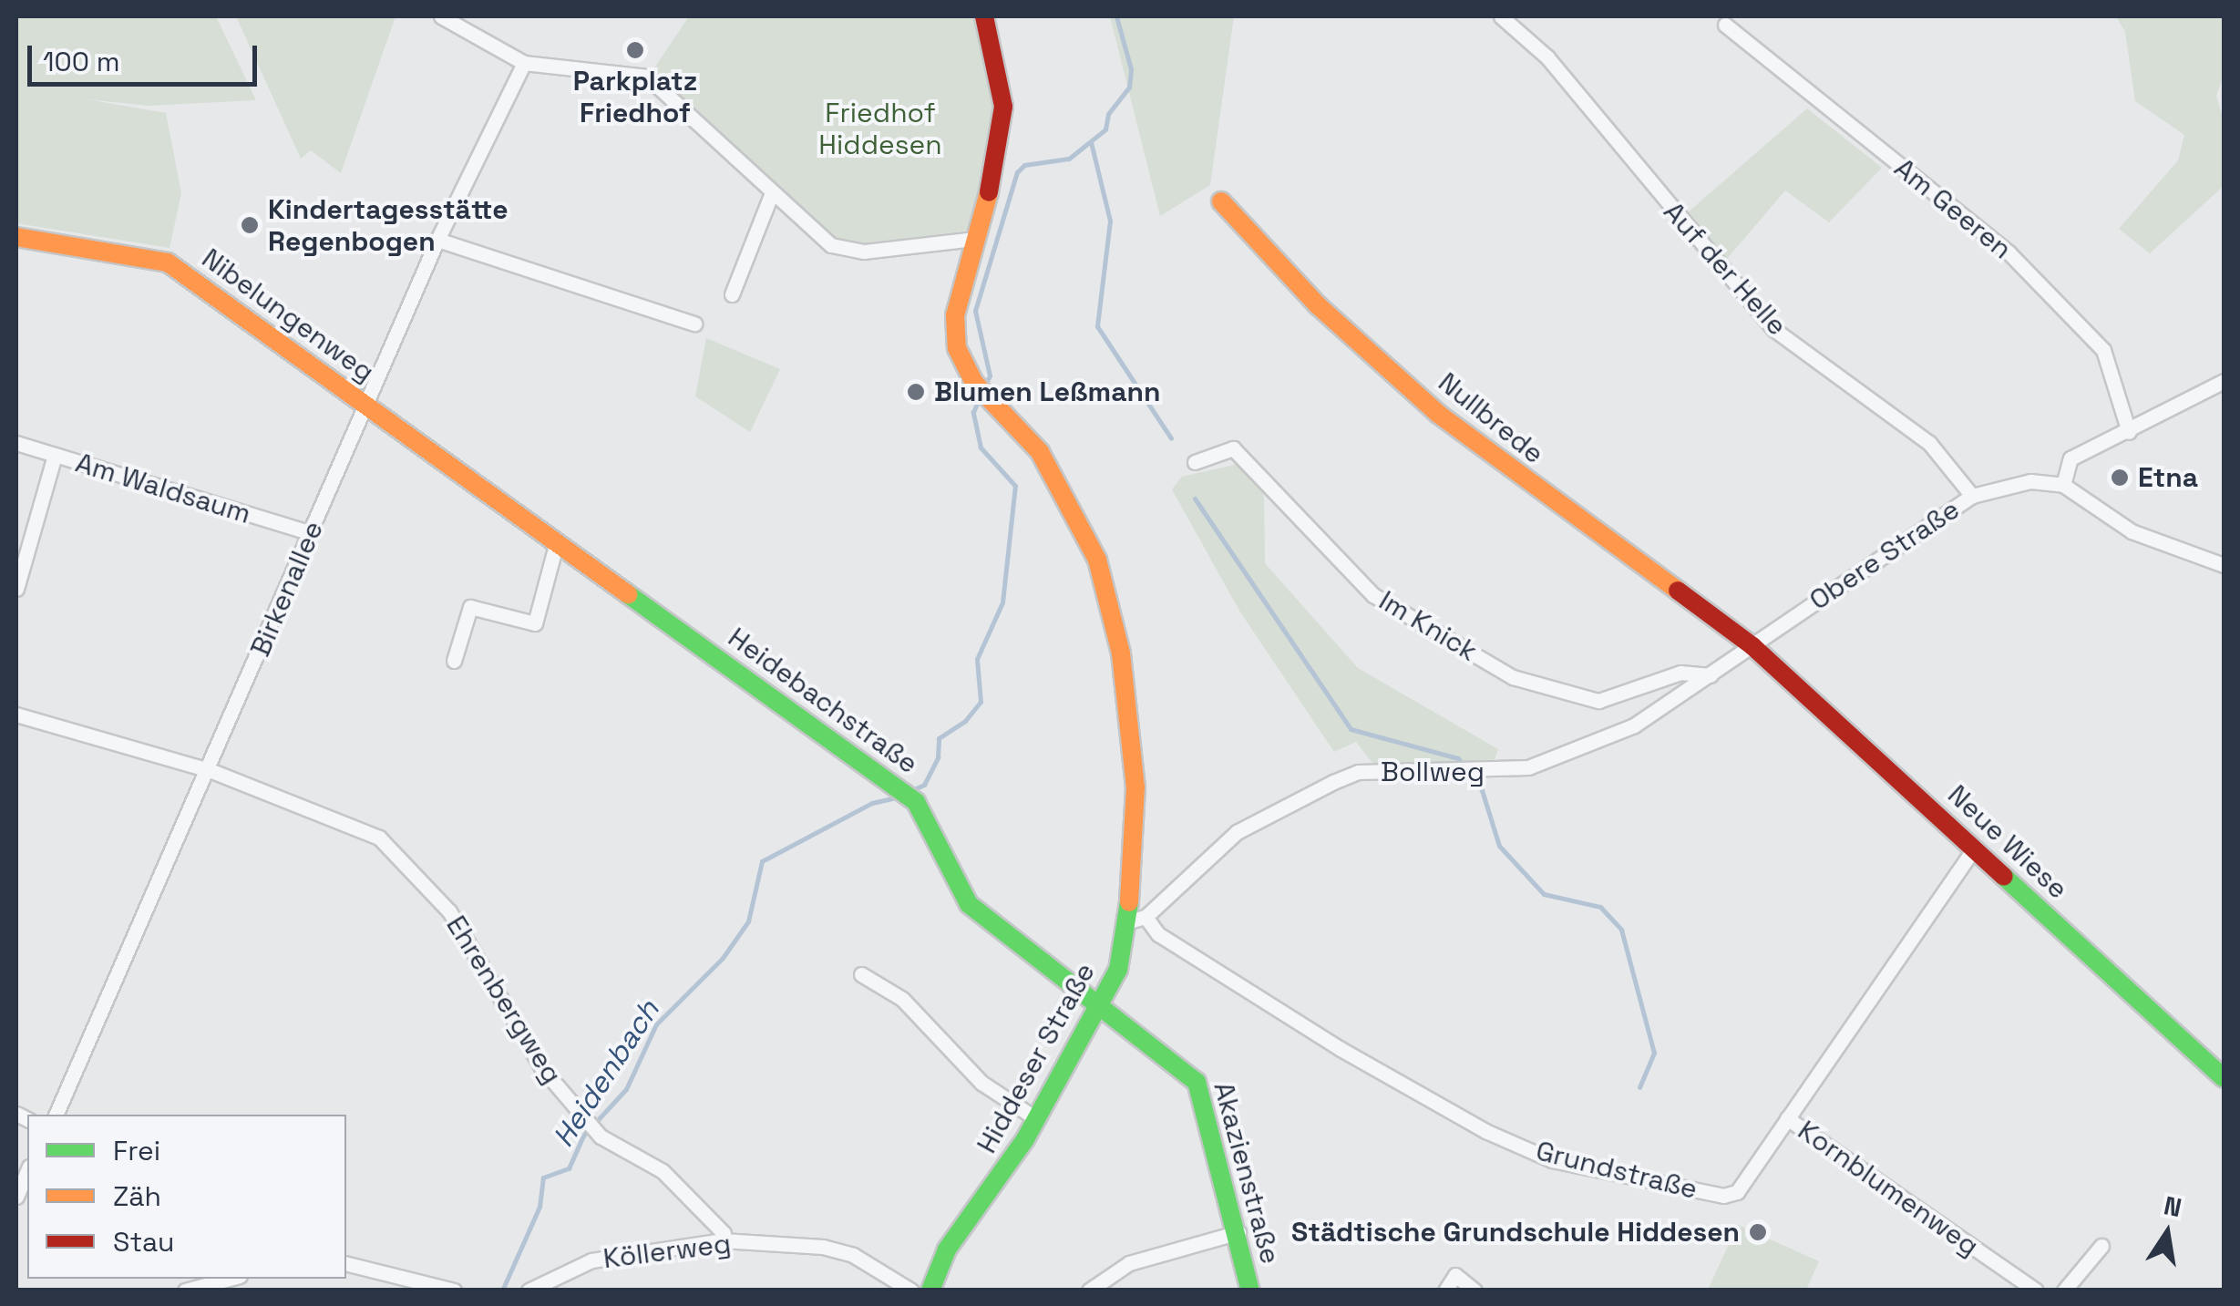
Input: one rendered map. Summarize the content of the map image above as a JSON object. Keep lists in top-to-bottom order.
{
  "streets": {
    "street": [
      "Am Geeren",
      "Auf der Helle",
      "Nibelungenweg",
      "Nullbrede",
      "Am Waldsaum",
      "Obere Straße",
      "Birkenallee",
      "Im Knick",
      "Heidebachstraße",
      "Bollweg",
      "Neue Wiese",
      "Ehrenbergweg",
      "Hiddeser Straße",
      "Grundstraße",
      "Akazienstraße",
      "Kornblumenweg",
      "Köllerweg"
    ]
  },
  "crossings": [
    ["Auf der Helle", "Obere Straße"],
    ["Nibelungenweg", "Birkenallee"],
    ["Nibelungenweg", "Heidebachstraße"],
    ["Nullbrede", "Obere Straße"],
    ["Nullbrede", "Bollweg"],
    ["Nullbrede", "Neue Wiese"],
    ["Am Waldsaum", "Birkenallee"],
    ["Obere Straße", "Bollweg"],
    ["Obere Straße", "Neue Wiese"],
    ["Birkenallee", "Heidebachstraße"],
    ["Birkenallee", "Ehrenbergweg"],
    ["Im Knick", "Bollweg"],
    ["Heidebachstraße", "Hiddeser Straße"],
    ["Heidebachstraße", "Akazienstraße"],
    ["Bollweg", "Neue Wiese"],
    ["Bollweg", "Hiddeser Straße"],
    ["Bollweg", "Grundstraße"],
    ["Neue Wiese", "Grundstraße"],
    ["Ehrenbergweg", "Köllerweg"],
    ["Hiddeser Straße", "Grundstraße"],
    ["Hiddeser Straße", "Akazienstraße"],
    ["Grundstraße", "Kornblumenweg"]
  ],
  "water": ["Heidenbach"],
  "parks": ["Friedhof Hiddesen"],
  "places": [
    "Parkplatz Friedhof",
    "Kindertagesstätte Regenbogen",
    "Blumen Leßmann",
    "Etna",
    "Städtische Grundschule Hiddesen"
  ],
  "legend": ["Frei", "Zäh", "Stau"],
  "scale_bar": "100 m",
  "north": "top"
}
